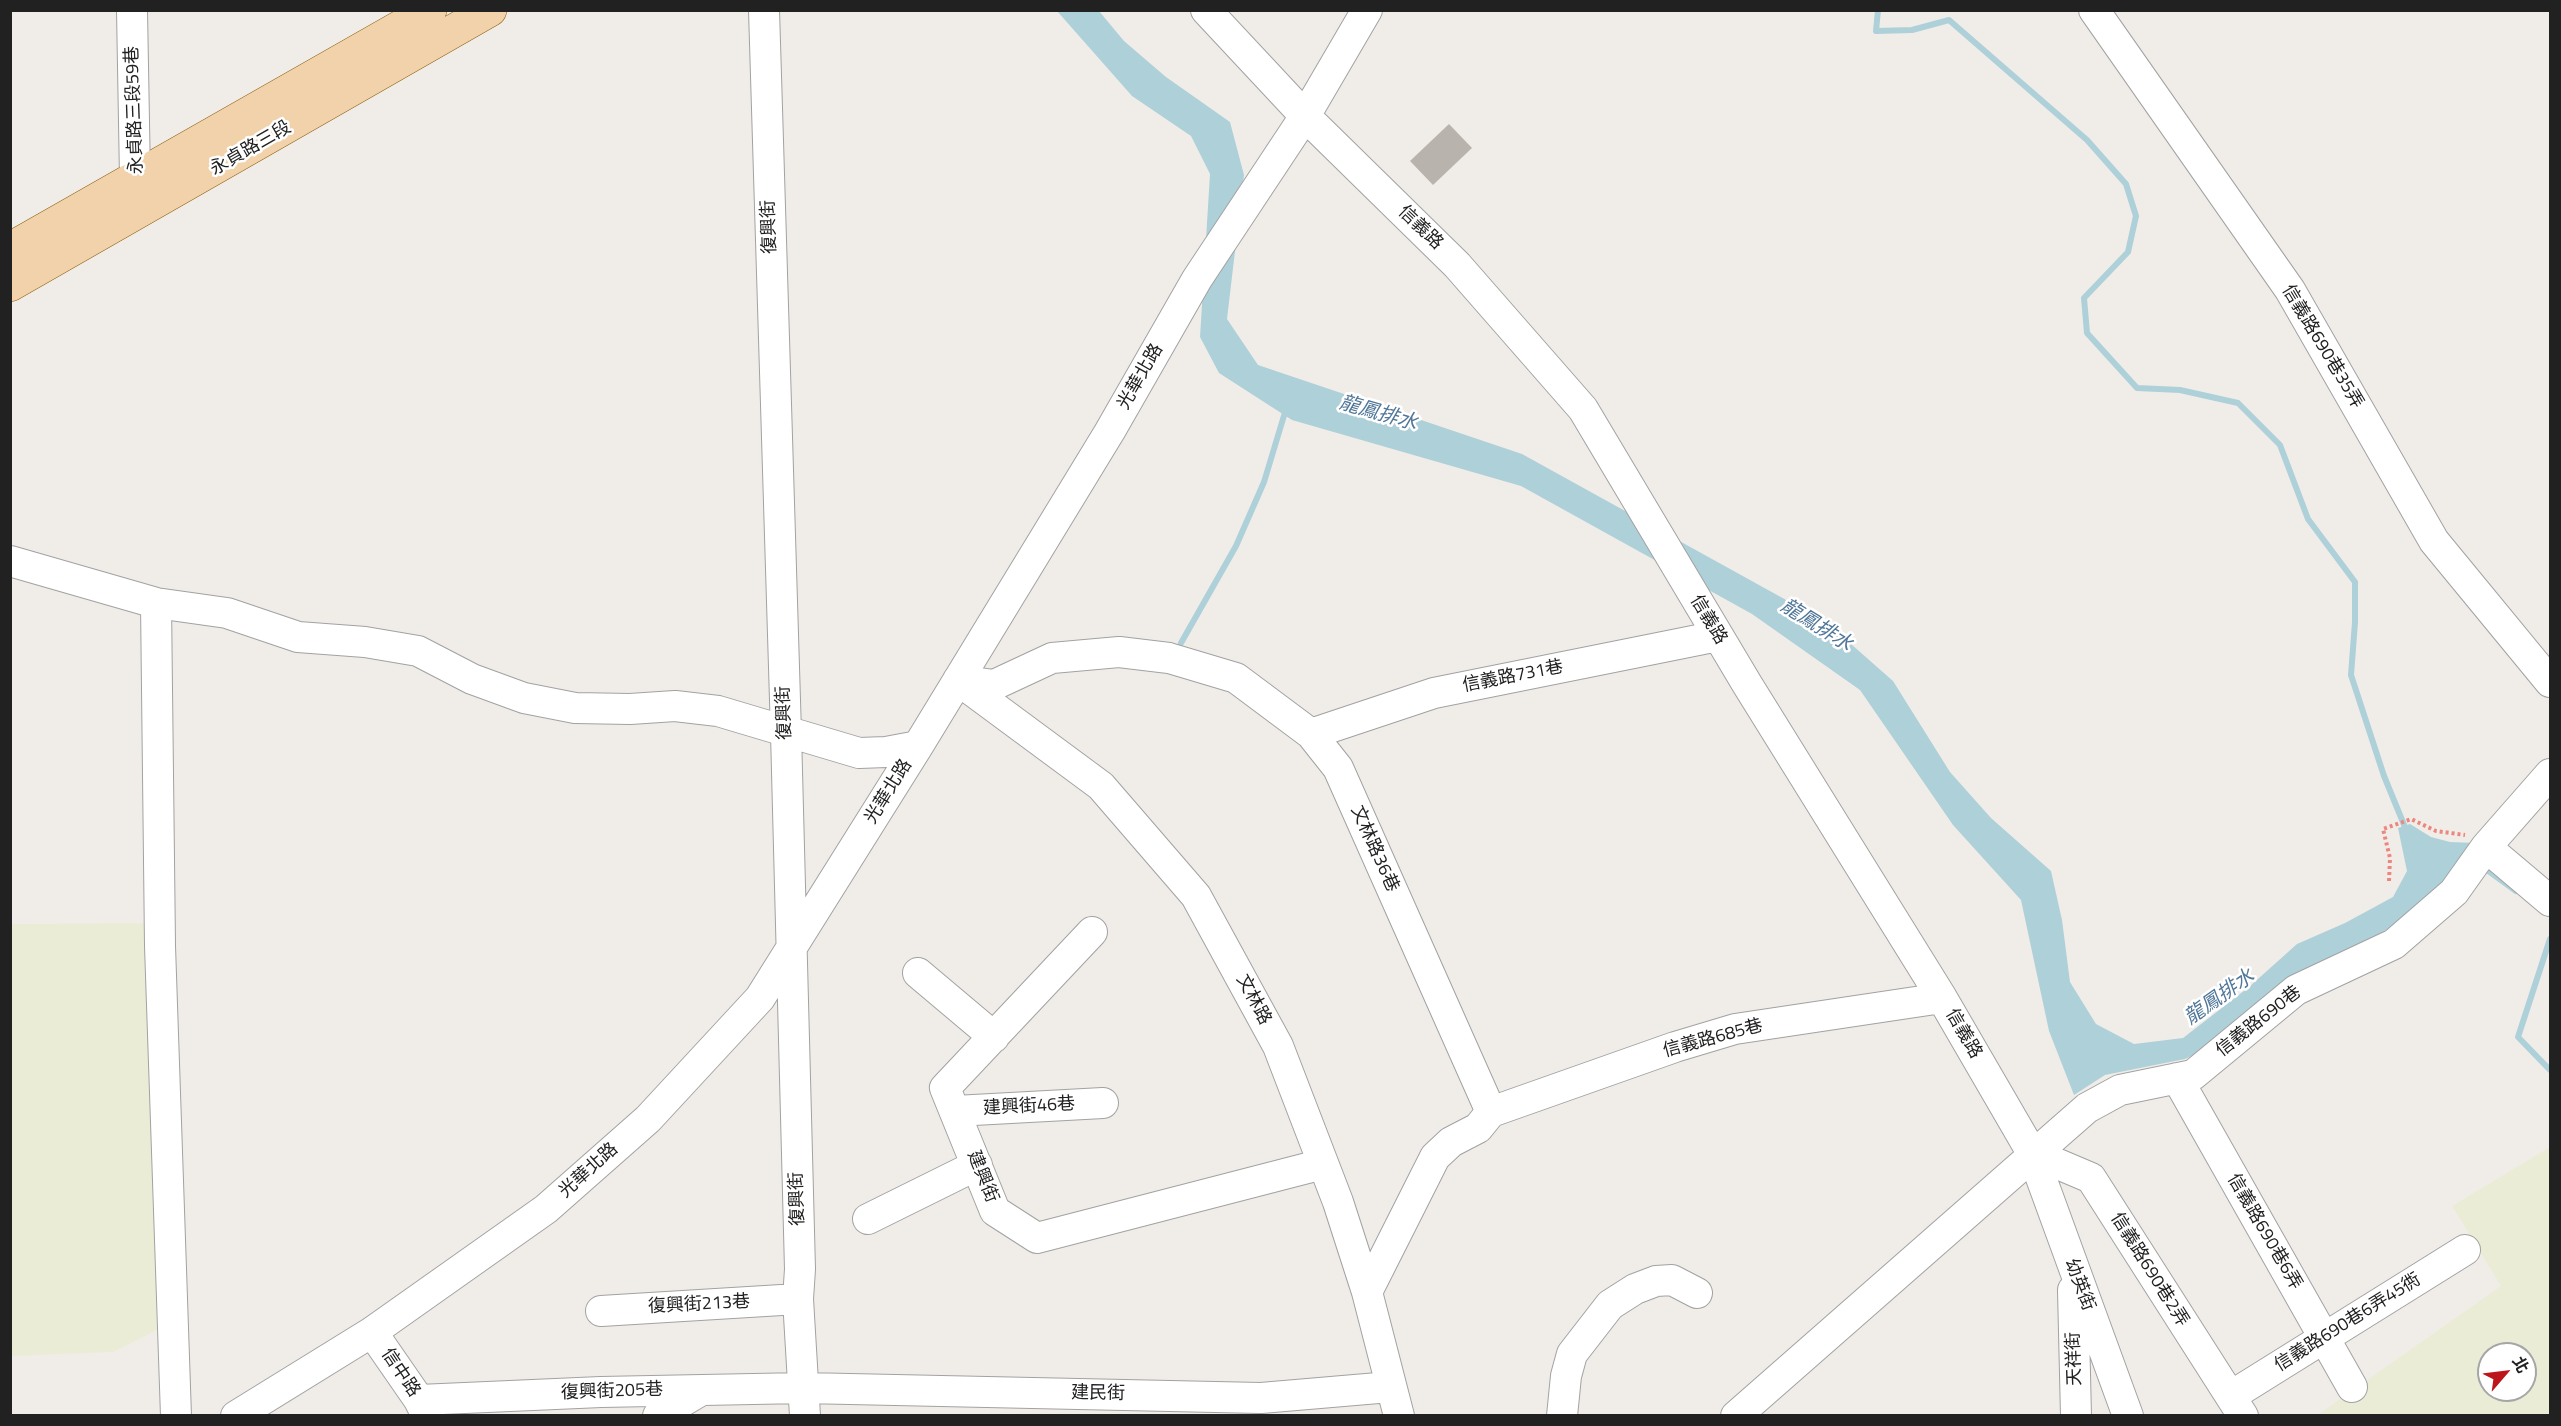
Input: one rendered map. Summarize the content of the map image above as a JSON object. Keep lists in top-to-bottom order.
{
  "streets": {
    "main road": ["永貞路三段"],
    "street": [
      "永貞路三段59巷",
      "復興街",
      "信義路",
      "信義路690巷35弄",
      "光華北路",
      "信義路731巷",
      "文林路36巷",
      "文林路",
      "信義路690巷",
      "信義路685巷",
      "建興街46巷",
      "建興街",
      "信義路690巷6弄",
      "信義路690巷2弄",
      "幼英街",
      "復興街213巷",
      "信義路690巷6弄45衖",
      "天祥街",
      "信中路",
      "復興街205巷",
      "建民街"
    ]
  },
  "crossings": [
    ["永貞路三段59巷", "永貞路三段"],
    ["復興街", "光華北路"],
    ["復興街", "復興街213巷"],
    ["復興街", "復興街205巷"],
    ["復興街", "建民街"],
    ["信義路", "光華北路"],
    ["信義路", "信義路731巷"],
    ["信義路", "信義路690巷"],
    ["信義路", "信義路685巷"],
    ["信義路", "信義路690巷2弄"],
    ["信義路", "幼英街"],
    ["光華北路", "文林路36巷"],
    ["光華北路", "文林路"],
    ["光華北路", "信中路"],
    ["信義路731巷", "文林路36巷"],
    ["文林路36巷", "文林路"],
    ["文林路36巷", "信義路685巷"],
    ["文林路", "建興街"],
    ["文林路", "建民街"],
    ["信義路690巷", "信義路690巷6弄"],
    ["信義路690巷", "信義路690巷2弄"],
    ["信義路690巷", "幼英街"],
    ["建興街46巷", "建興街"],
    ["信義路690巷6弄", "信義路690巷6弄45衖"],
    ["信義路690巷2弄", "幼英街"],
    ["信義路690巷2弄", "信義路690巷6弄45衖"],
    ["幼英街", "天祥街"],
    ["信中路", "復興街205巷"],
    ["復興街205巷", "建民街"]
  ],
  "water": ["龍鳳排水"],
  "north": "top right"
}
